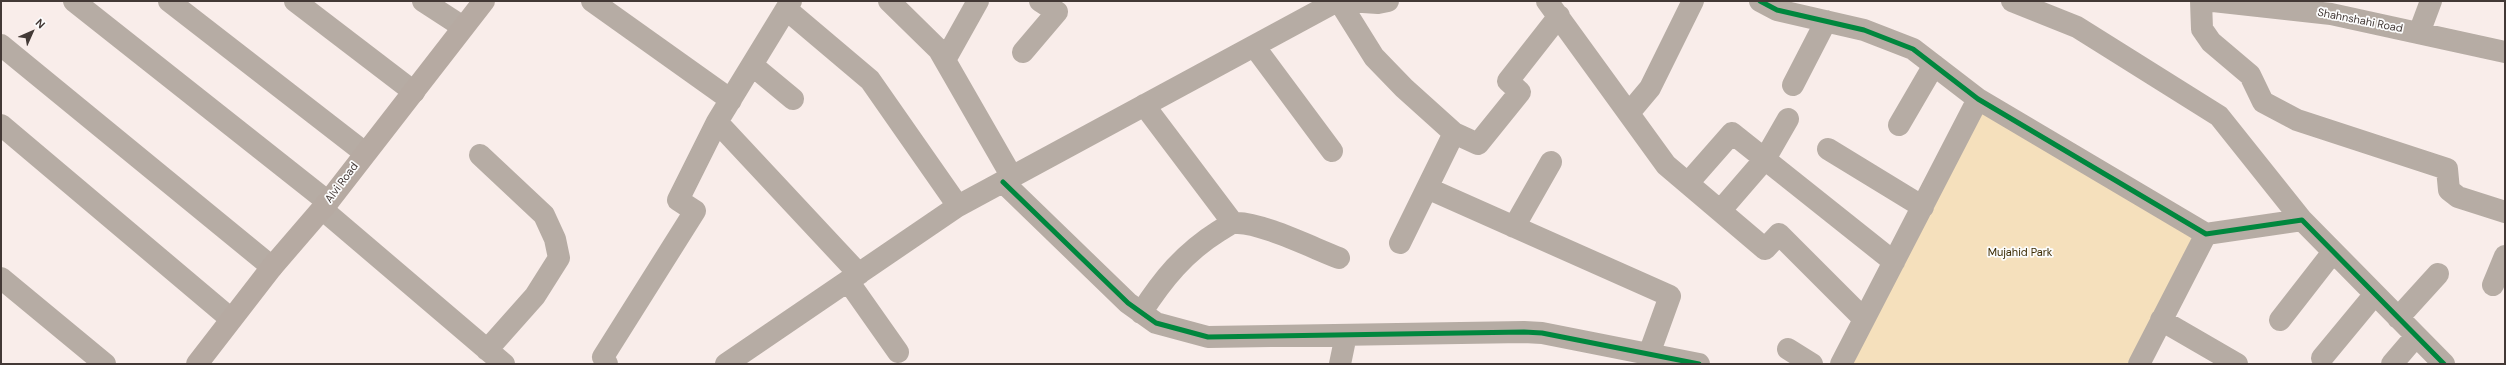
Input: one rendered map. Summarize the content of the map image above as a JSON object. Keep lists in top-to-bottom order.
{
  "streets": {
    "street": ["Shahnshahi Road", "Alvi Road"]
  },
  "parks": ["Mujahid Park"],
  "north": "top right"
}
